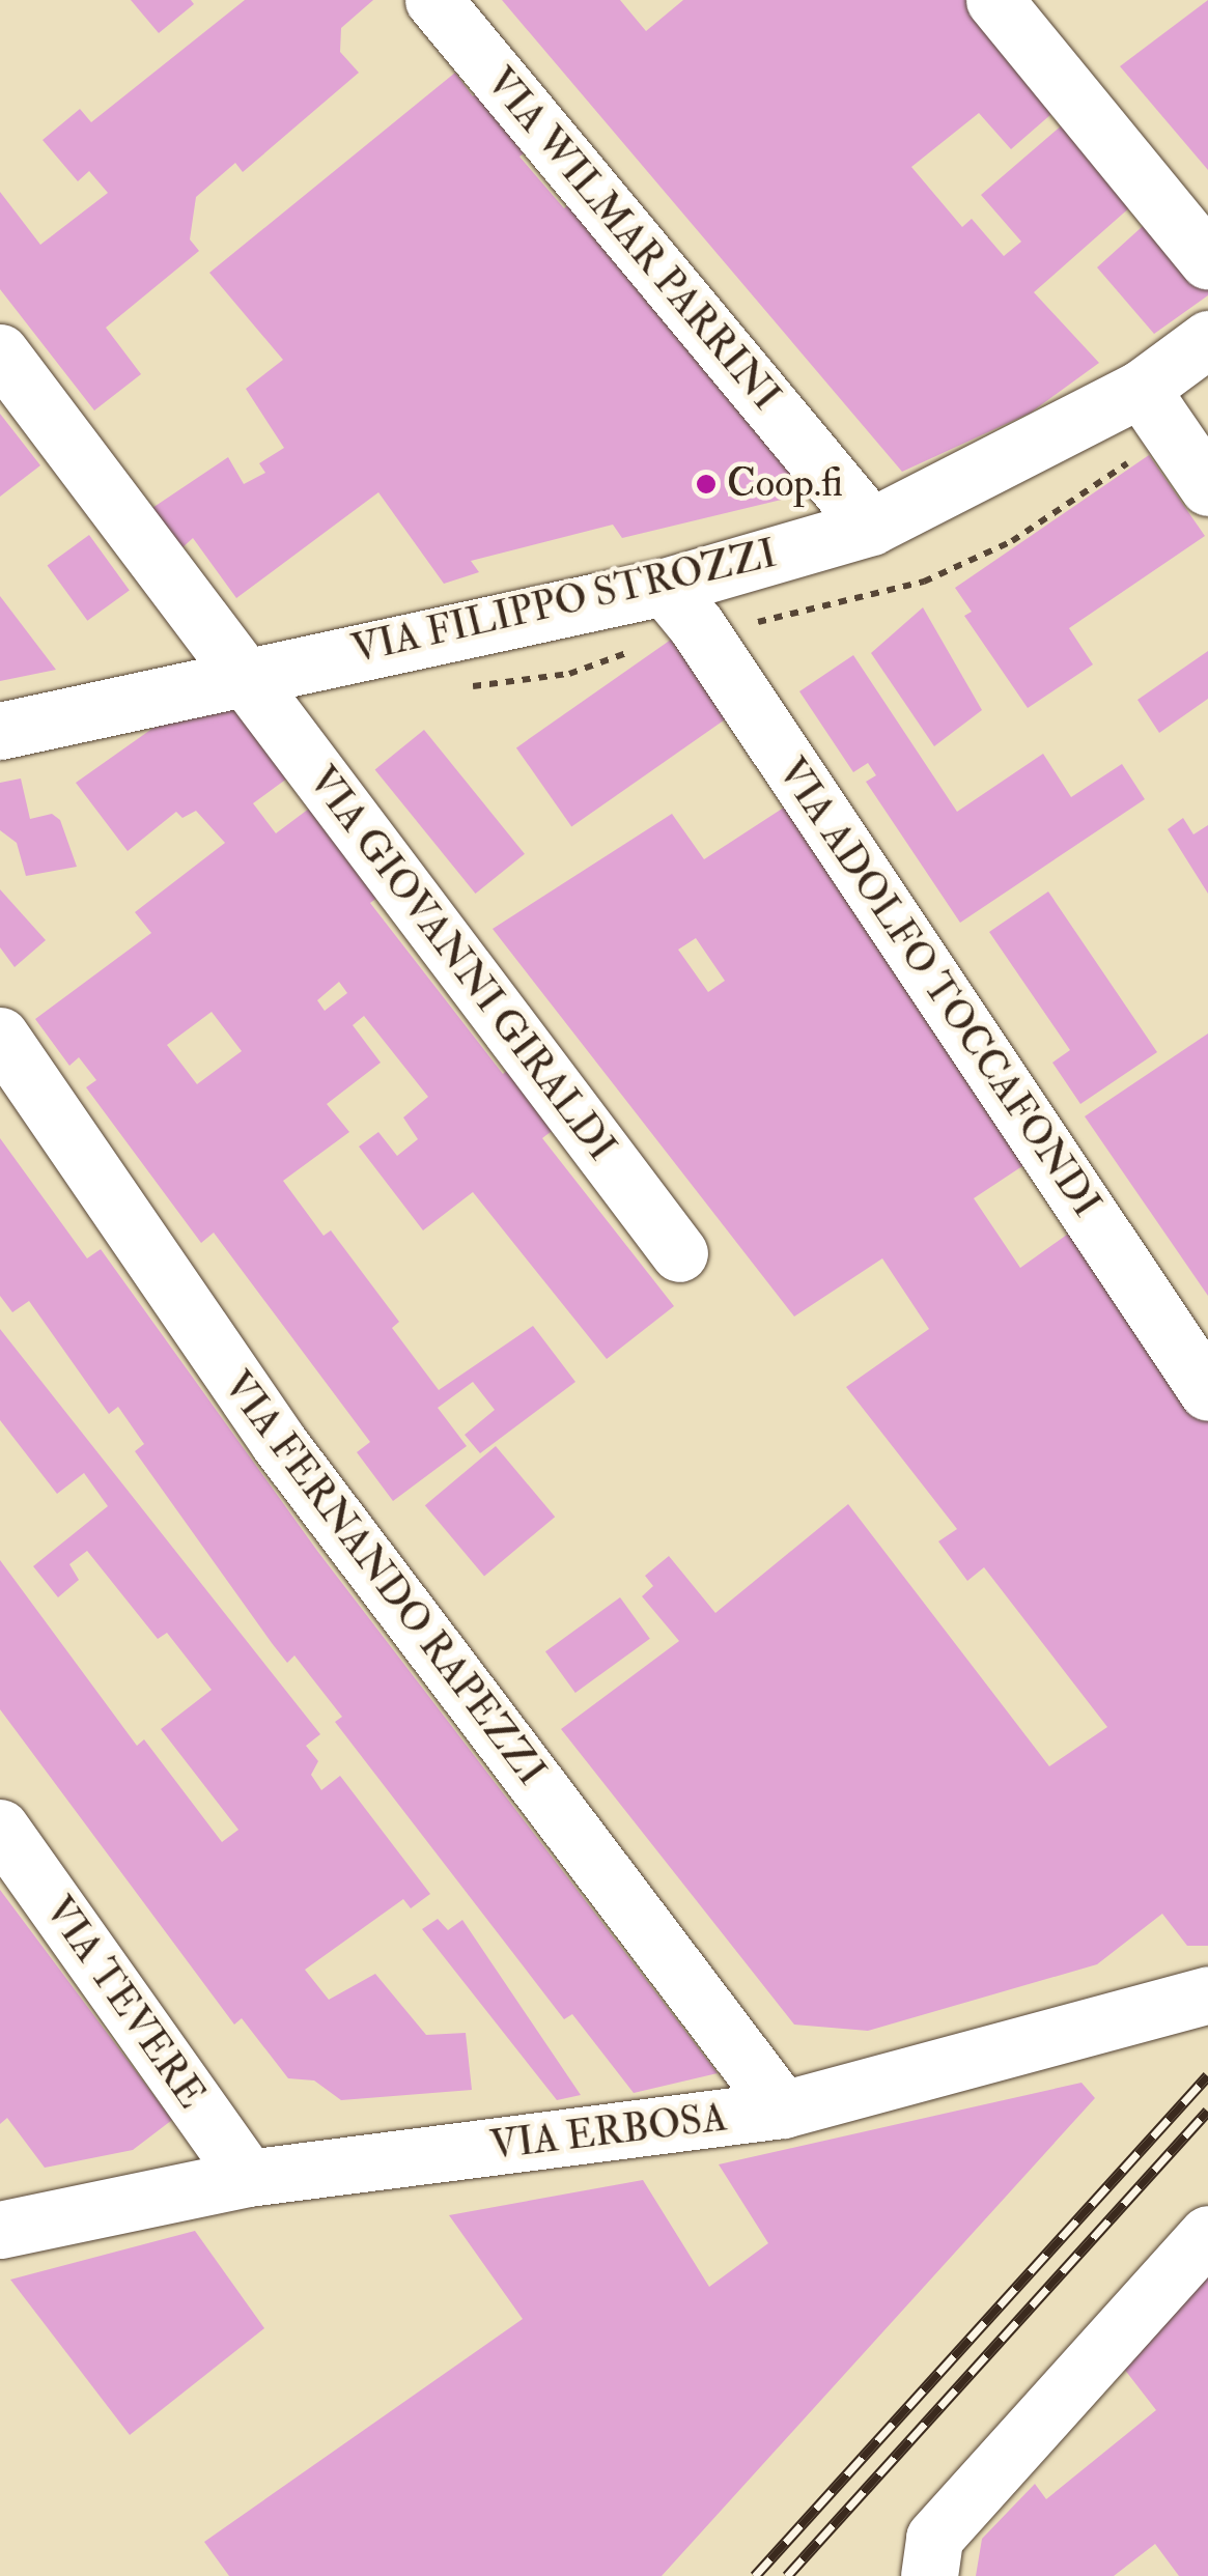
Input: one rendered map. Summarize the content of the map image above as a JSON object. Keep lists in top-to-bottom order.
{
  "streets": {
    "street": [
      "VIA WILMAR PARRINI",
      "VIA FILIPPO STROZZI",
      "VIA GIOVANNI GIRALDI",
      "VIA ADOLFO TOCCAFONDI",
      "VIA FERNANDO RAPEZZI",
      "VIA TEVERE",
      "VIA ERBOSA"
    ]
  },
  "crossings": [
    ["VIA WILMAR PARRINI", "VIA FILIPPO STROZZI"],
    ["VIA FILIPPO STROZZI", "VIA GIOVANNI GIRALDI"],
    ["VIA FILIPPO STROZZI", "VIA ADOLFO TOCCAFONDI"],
    ["VIA FERNANDO RAPEZZI", "VIA ERBOSA"],
    ["VIA TEVERE", "VIA ERBOSA"]
  ],
  "places": ["Coop.fi"]
}
